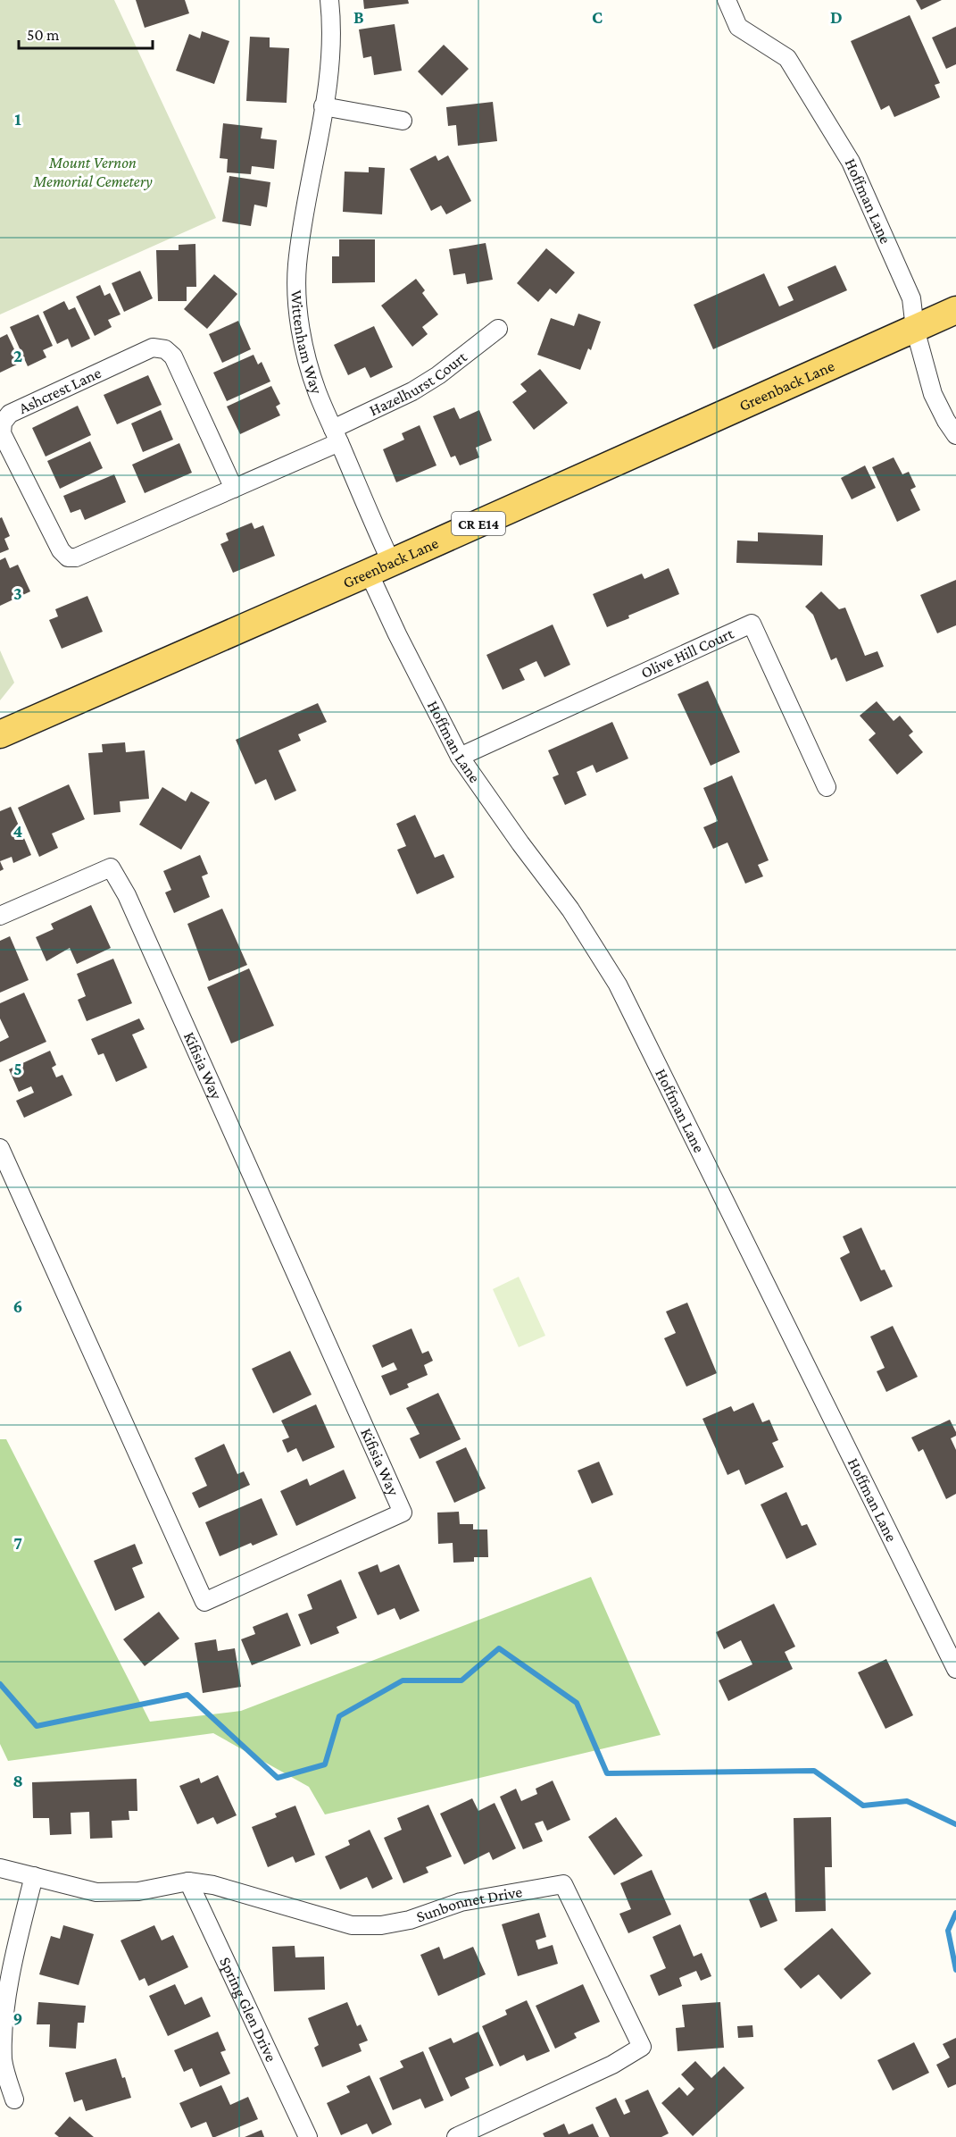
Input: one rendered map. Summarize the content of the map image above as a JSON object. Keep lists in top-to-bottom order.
{
  "streets": {
    "main road": ["Greenback Lane", "CR E14"],
    "street": [
      "Hoffman Lane",
      "Wittenham Way",
      "Hazelhurst Court",
      "Ashcrest Lane",
      "Olive Hill Court",
      "Kifisia Way",
      "Sunbonnet Drive",
      "Spring Glen Drive"
    ]
  },
  "crossings": [
    ["Hoffman Lane", "Wittenham Way"],
    ["Hoffman Lane", "Greenback Lane"],
    ["Hoffman Lane", "Olive Hill Court"],
    ["Wittenham Way", "Hazelhurst Court"],
    ["Wittenham Way", "Greenback Lane"],
    ["Wittenham Way", "Ashcrest Lane"],
    ["Hazelhurst Court", "Ashcrest Lane"],
    ["Sunbonnet Drive", "Spring Glen Drive"]
  ],
  "parks": ["Mount Vernon Memorial Cemetery"],
  "scale_bar": "50 m",
  "grid": {
    "columns": ["B", "C", "D"],
    "rows": [
      "1",
      "2",
      "3",
      "4",
      "5",
      "6",
      "7",
      "8",
      "9"
    ]
  }
}
